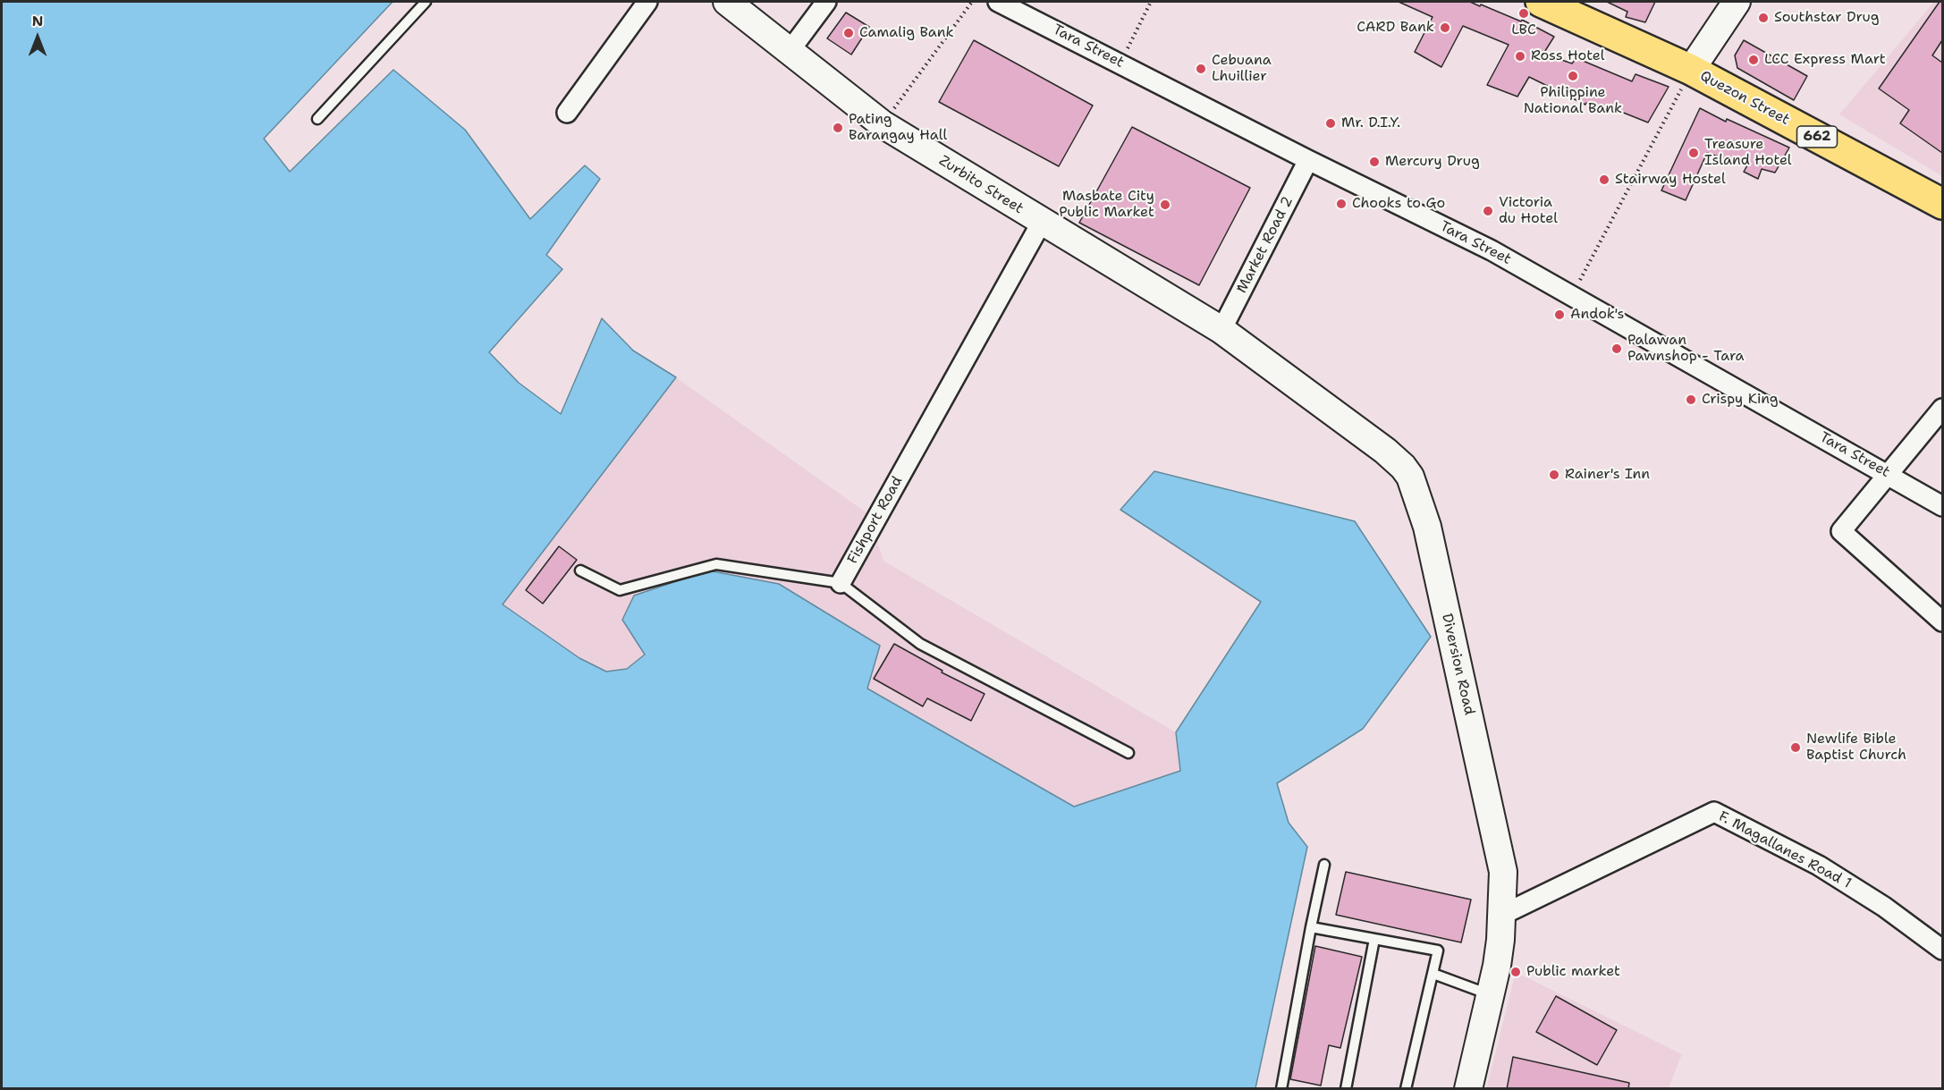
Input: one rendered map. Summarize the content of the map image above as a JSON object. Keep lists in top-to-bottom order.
{
  "streets": {
    "main road": ["Quezon Street", "662"],
    "street": [
      "Tara Street",
      "Zurbito Street",
      "Market Road 2",
      "Fishport Road",
      "Diversion Road",
      "F. Magallanes Road 1"
    ]
  },
  "crossings": [
    ["Tara Street", "Market Road 2"],
    ["Zurbito Street", "Market Road 2"],
    ["Zurbito Street", "Fishport Road"],
    ["Zurbito Street", "Diversion Road"],
    ["Market Road 2", "Diversion Road"],
    ["Diversion Road", "F. Magallanes Road 1"]
  ],
  "places": [
    "LBC",
    "Southstar Drug",
    "CARD Bank",
    "Camalig Bank",
    "Ross Hotel",
    "LCC Express Mart",
    "Cebuana Lhuillier",
    "Philippine National Bank",
    "Mr. D.I.Y.",
    "Pating Barangay Hall",
    "Treasure Island Hotel",
    "Mercury Drug",
    "Stairway Hostel",
    "Chooks to Go",
    "Masbate City Public Market",
    "Victoria du Hotel",
    "Andok's",
    "Palawan Pawnshop - Tara",
    "Crispy King",
    "Rainer's Inn",
    "Newlife Bible Baptist Church",
    "Public market"
  ],
  "north": "top"
}
